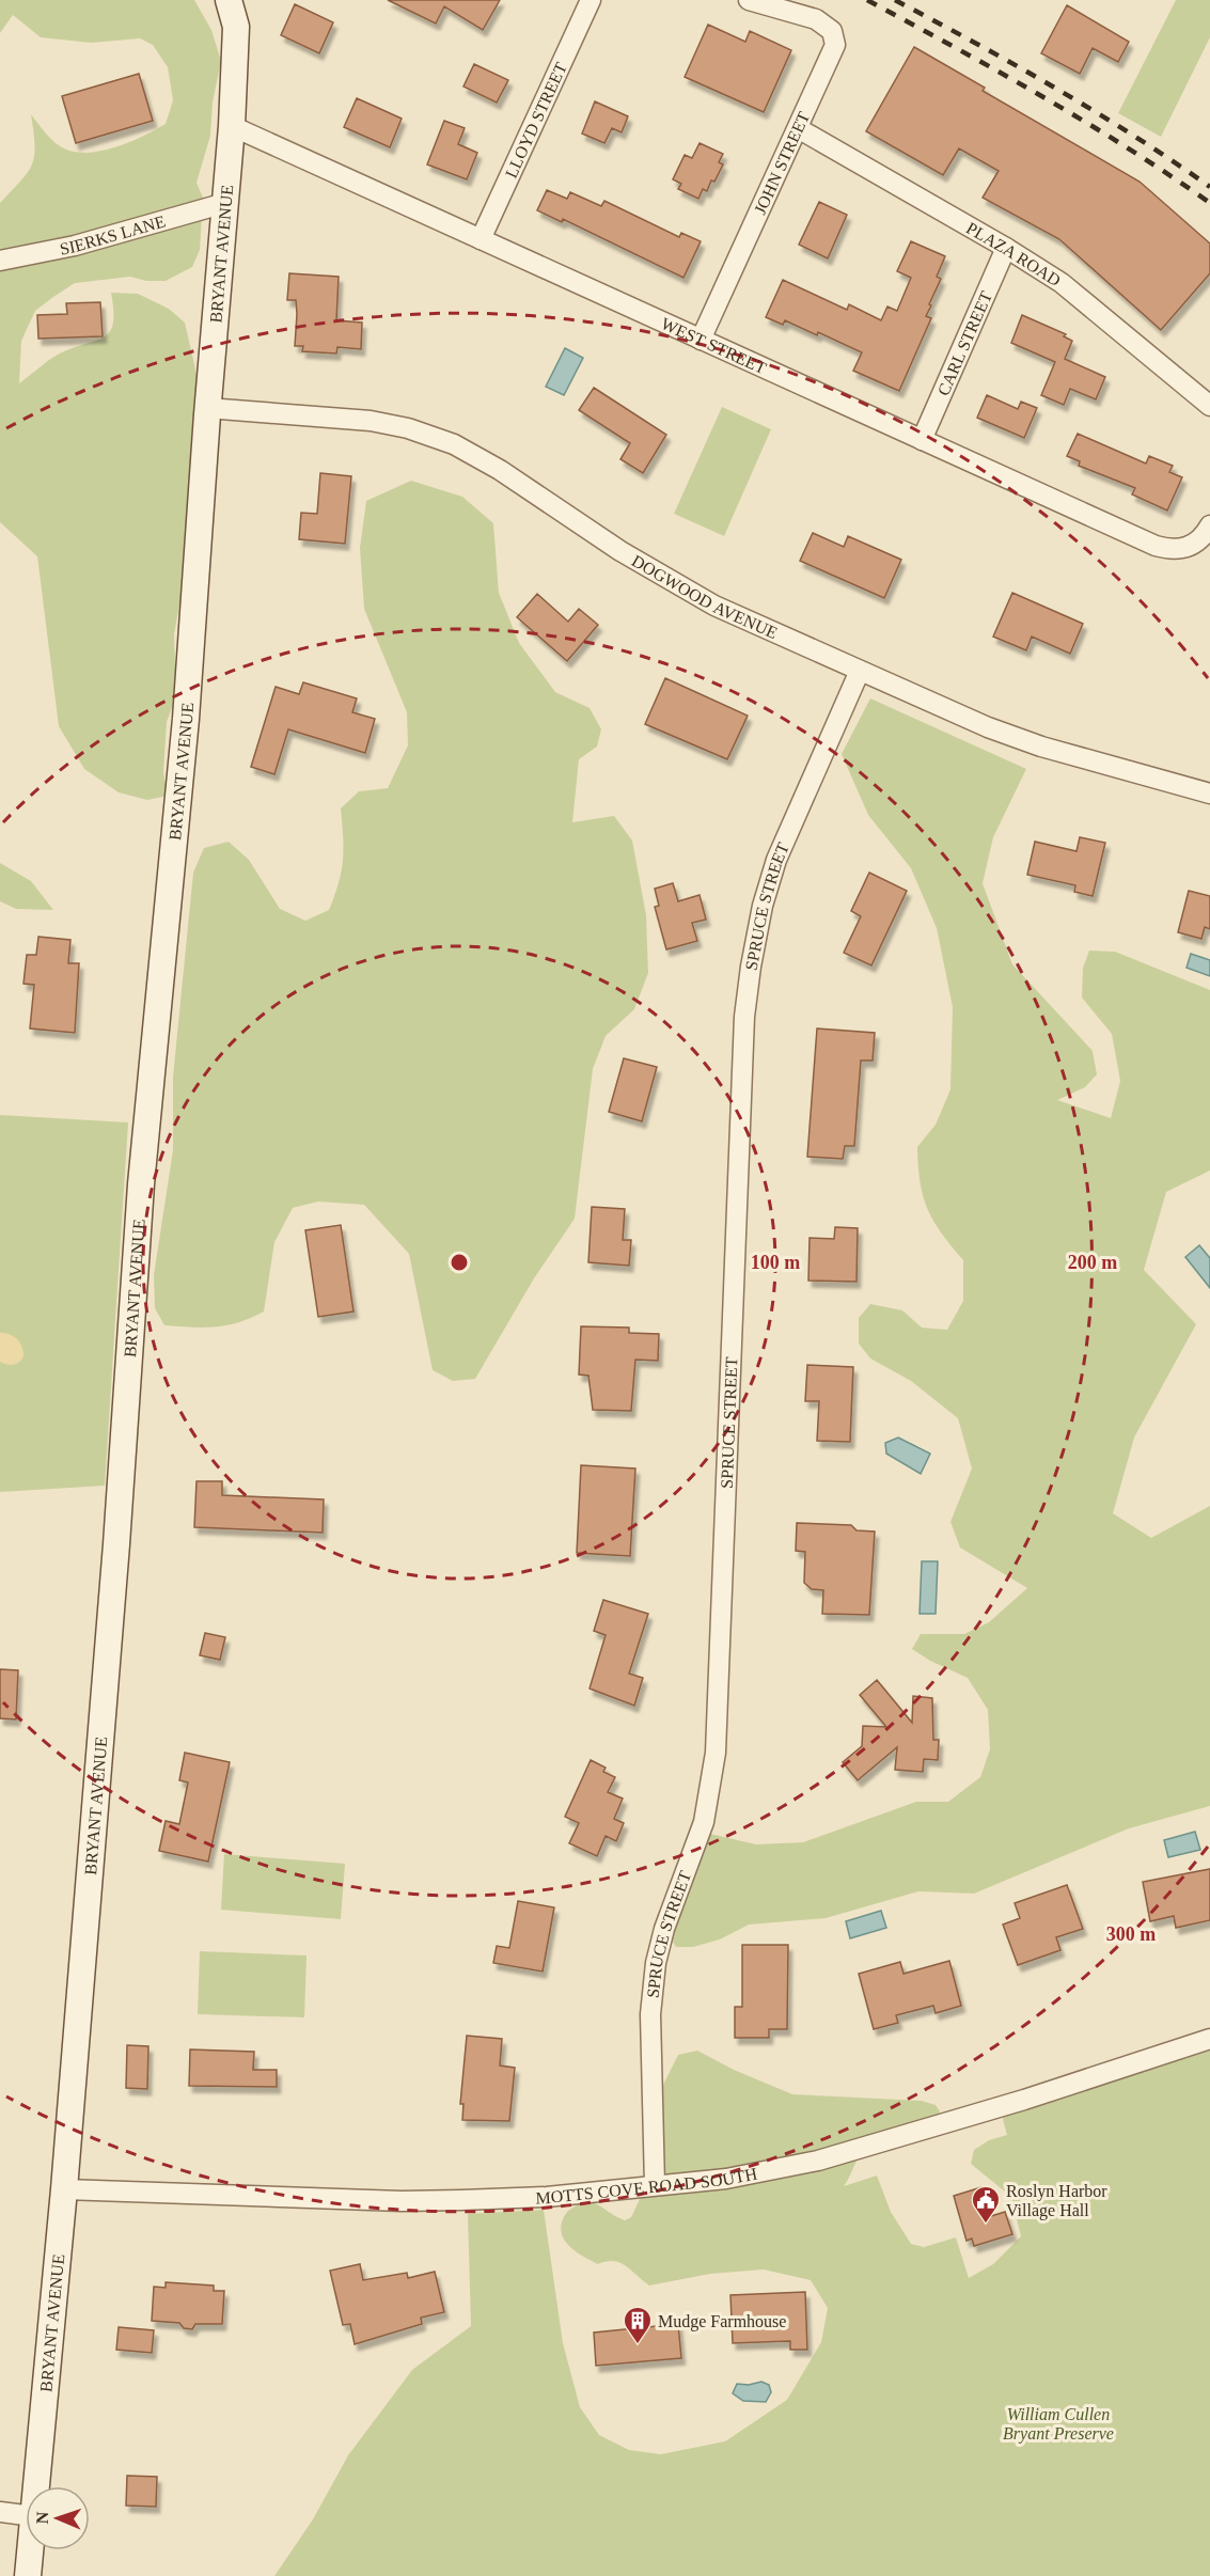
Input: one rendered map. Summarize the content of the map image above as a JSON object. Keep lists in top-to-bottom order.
{
  "streets": {
    "main road": ["BRYANT AVENUE"],
    "street": [
      "LLOYD STREET",
      "JOHN STREET",
      "SIERKS LANE",
      "PLAZA ROAD",
      "CARL STREET",
      "WEST STREET",
      "DOGWOOD AVENUE",
      "SPRUCE STREET",
      "MOTTS COVE ROAD SOUTH"
    ]
  },
  "crossings": [
    ["LLOYD STREET", "WEST STREET"],
    ["JOHN STREET", "PLAZA ROAD"],
    ["JOHN STREET", "WEST STREET"],
    ["SIERKS LANE", "BRYANT AVENUE"],
    ["BRYANT AVENUE", "WEST STREET"],
    ["BRYANT AVENUE", "DOGWOOD AVENUE"],
    ["BRYANT AVENUE", "MOTTS COVE ROAD SOUTH"],
    ["PLAZA ROAD", "CARL STREET"],
    ["CARL STREET", "WEST STREET"],
    ["DOGWOOD AVENUE", "SPRUCE STREET"],
    ["SPRUCE STREET", "MOTTS COVE ROAD SOUTH"]
  ],
  "parks": ["William Cullen Bryant Preserve"],
  "places": {
    "public building": ["Roslyn Harbor Village Hall"],
    "building": ["Mudge Farmhouse"]
  },
  "north": "left",
  "rings": ["100 m", "200 m", "300 m"]
}
